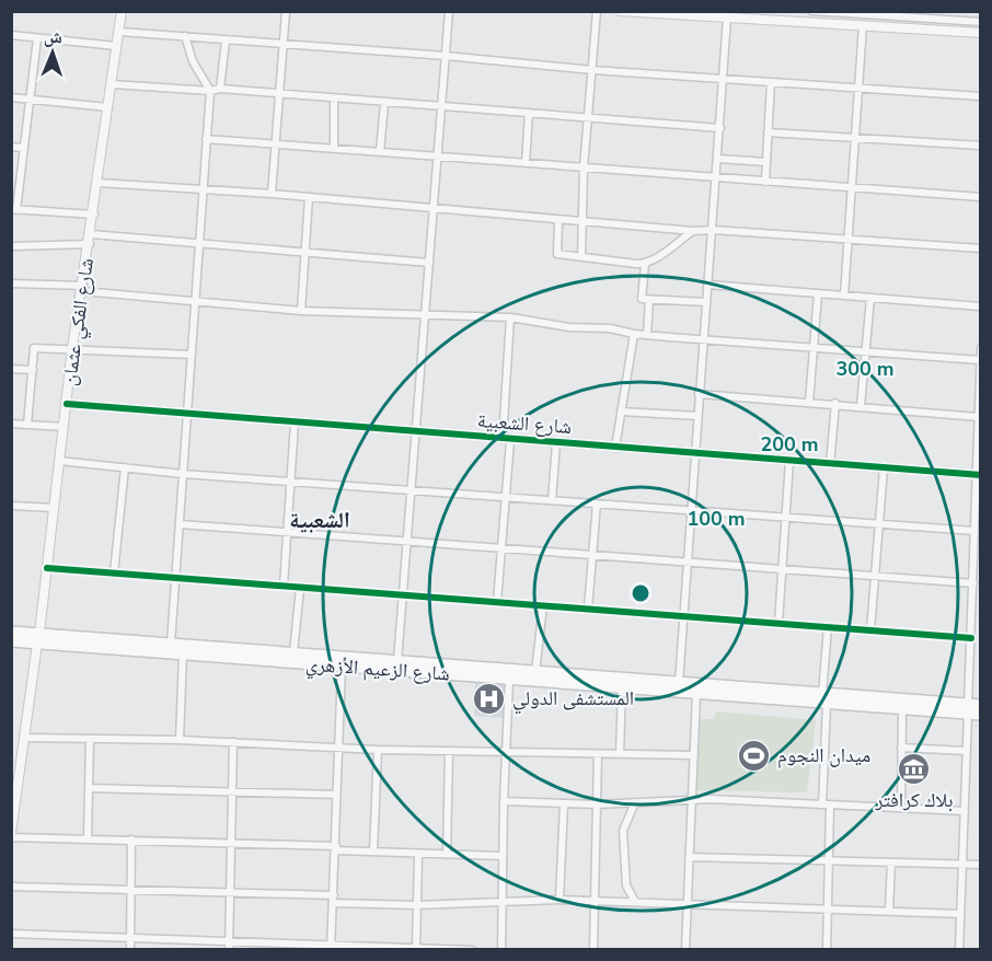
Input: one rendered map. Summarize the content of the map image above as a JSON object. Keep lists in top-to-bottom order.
{
  "streets": {
    "main road": ["شارع الزعيم الأزهري"],
    "street": ["شارع الفكي عثمان", "شارع الشعبية"]
  },
  "crossings": [
    ["شارع الفكي عثمان", "شارع الشعبية"],
    ["شارع الفكي عثمان", "شارع الزعيم الأزهري"]
  ],
  "districts": ["الشعبية"],
  "places": {
    "hospital": ["المستشفى الدولي"],
    "sports": ["ميدان النجوم"],
    "museum": ["بلاك كرافتر"]
  },
  "north": "top",
  "rings": ["300 m", "200 m", "100 m"]
}
